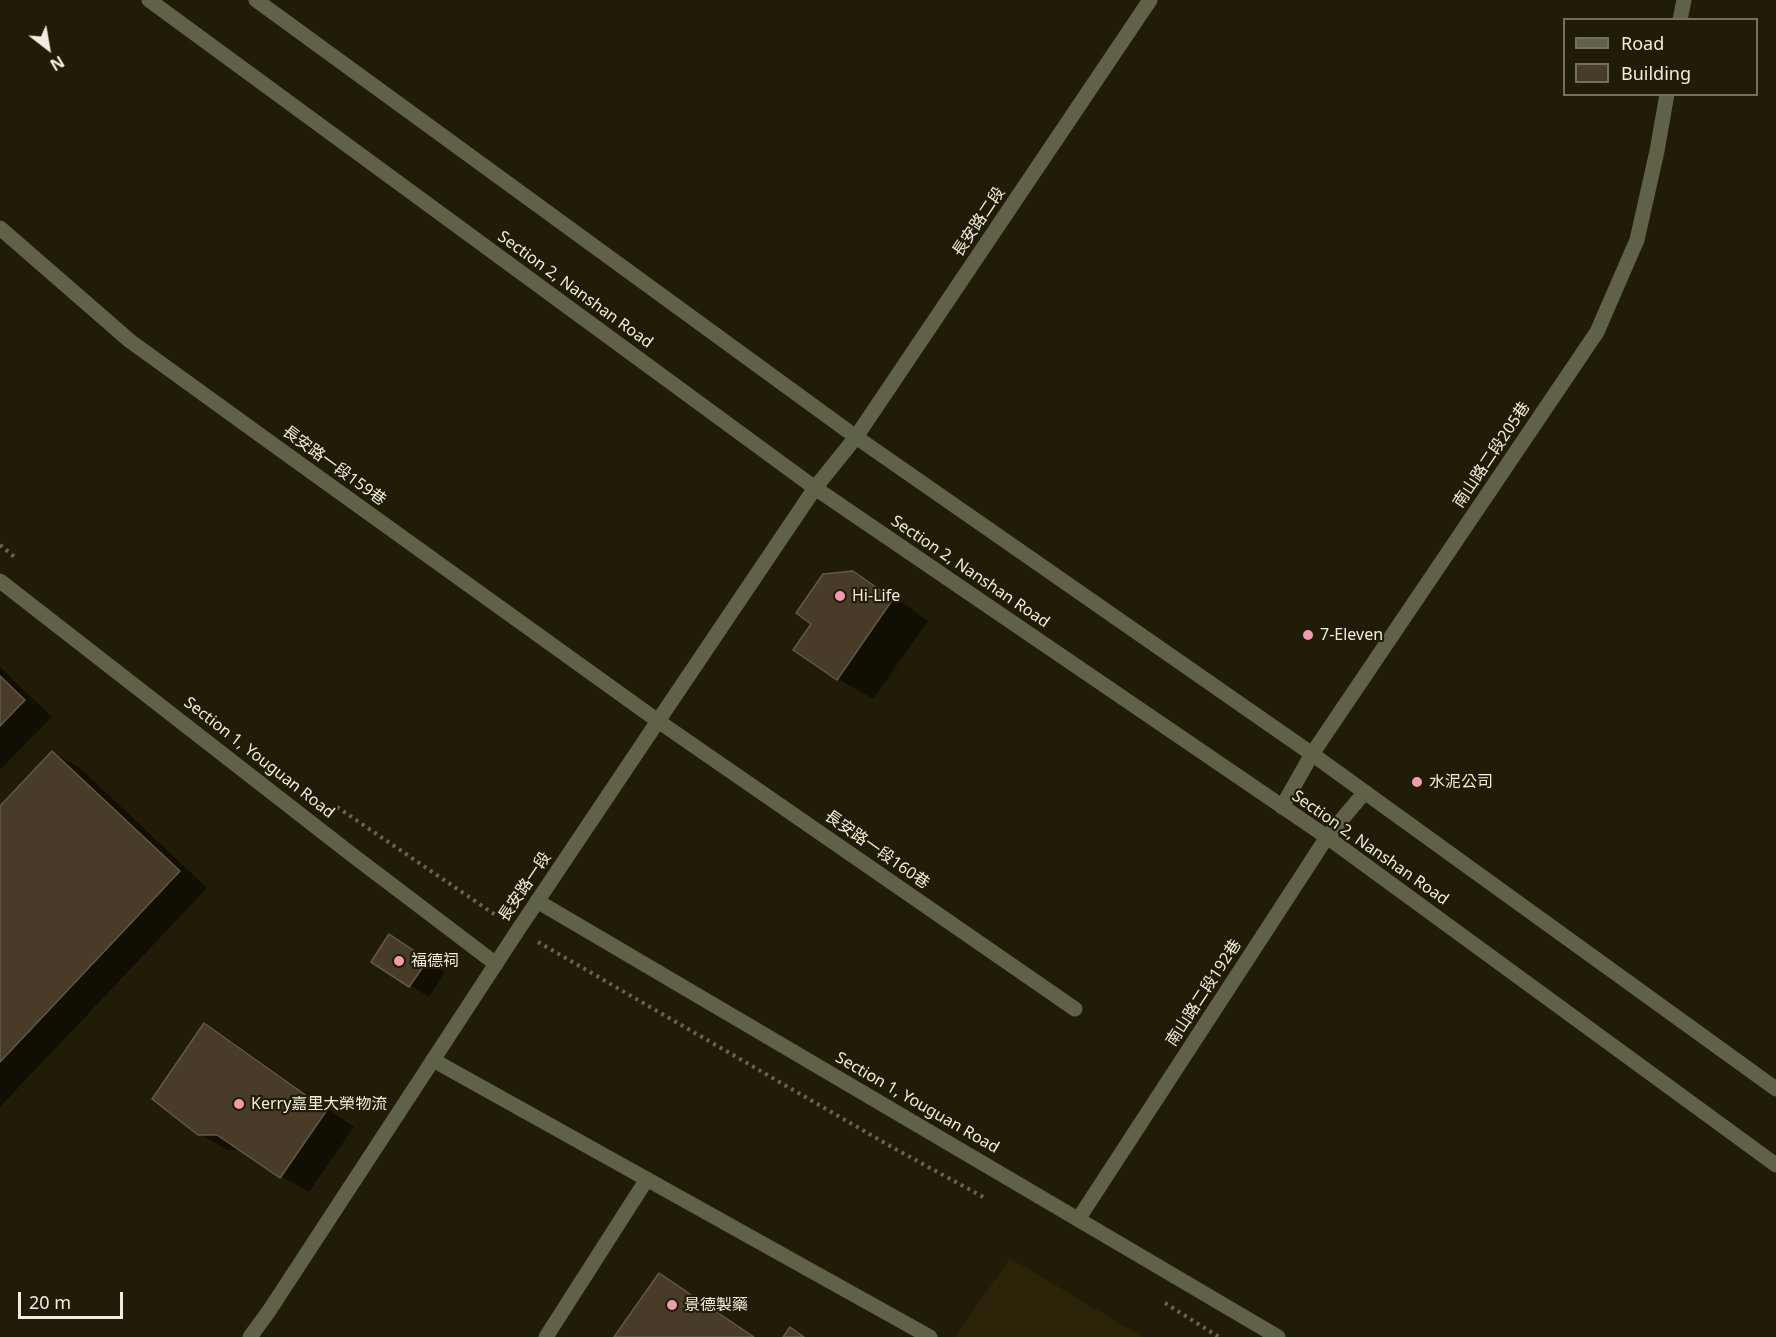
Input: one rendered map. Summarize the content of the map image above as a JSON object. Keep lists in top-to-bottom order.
{
  "streets": {
    "street": [
      "長安路二段",
      "Section 2, Nanshan Road",
      "南山路二段205巷",
      "長安路一段159巷",
      "Section 1, Youguan Road",
      "長安路一段160巷",
      "長安路一段",
      "南山路二段192巷"
    ]
  },
  "crossings": [
    ["長安路二段", "長安路一段"],
    ["Section 2, Nanshan Road", "南山路二段205巷"],
    ["Section 2, Nanshan Road", "長安路一段"],
    ["Section 2, Nanshan Road", "南山路二段192巷"],
    ["長安路一段159巷", "長安路一段160巷"],
    ["長安路一段159巷", "長安路一段"],
    ["Section 1, Youguan Road", "長安路一段"],
    ["Section 1, Youguan Road", "南山路二段192巷"],
    ["長安路一段160巷", "長安路一段"]
  ],
  "places": [
    "Hi-Life",
    "7-Eleven",
    "水泥公司",
    "福德祠",
    "Kerry嘉里大榮物流",
    "景德製藥"
  ],
  "legend": ["Road", "Building"],
  "scale_bar": "20 m",
  "north": "bottom right"
}
